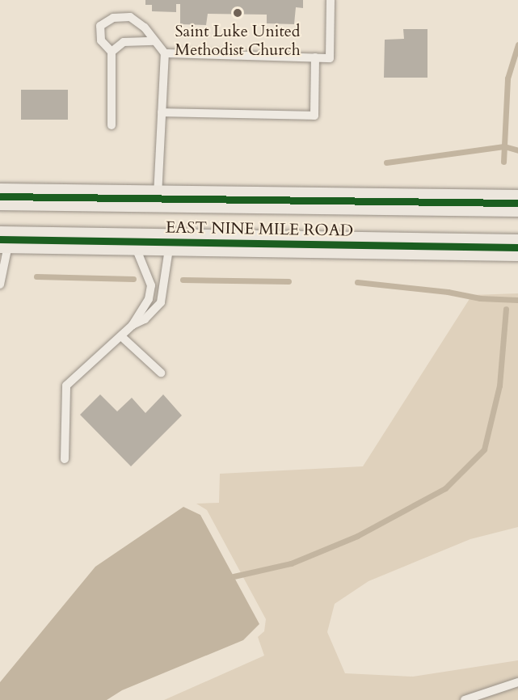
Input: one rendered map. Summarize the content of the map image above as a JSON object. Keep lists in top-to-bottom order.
{
  "streets": {
    "main road": ["EAST NINE MILE ROAD"]
  },
  "places": ["Saint Luke United Methodist Church"]
}
